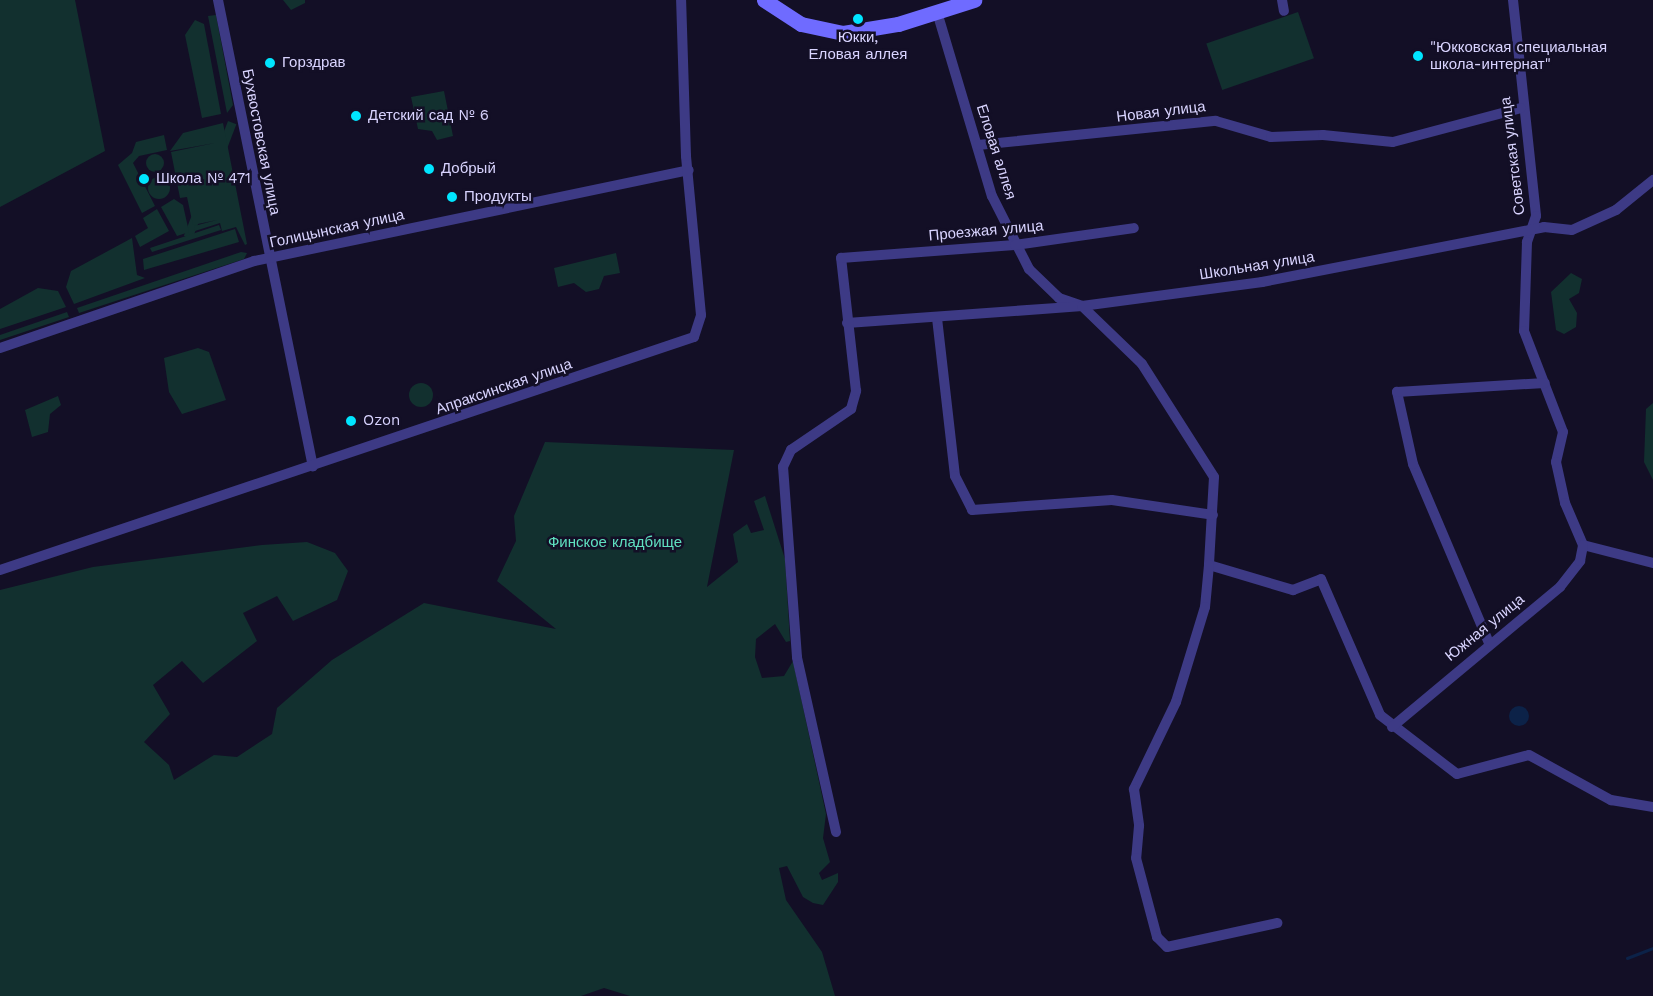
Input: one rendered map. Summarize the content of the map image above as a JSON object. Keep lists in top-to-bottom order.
{
  "streets": {
    "street": [
      "Новая улица",
      "Бухвостовская улица",
      "Еловая аллея",
      "Советская улица",
      "Голицынская улица",
      "Проезжая улица",
      "Школьная улица",
      "Апраксинская улица",
      "Южная улица"
    ]
  },
  "crossings": [
    ["Новая улица", "Еловая аллея"],
    ["Новая улица", "Советская улица"],
    ["Бухвостовская улица", "Голицынская улица"],
    ["Бухвостовская улица", "Апраксинская улица"],
    ["Еловая аллея", "Проезжая улица"],
    ["Еловая аллея", "Школьная улица"],
    ["Советская улица", "Школьная улица"],
    ["Советская улица", "Южная улица"],
    ["Голицынская улица", "Апраксинская улица"],
    ["Проезжая улица", "Школьная улица"]
  ],
  "parks": ["Финское кладбище"],
  "places": [
    "Юкки, Еловая аллея",
    "\"Юкковская специальная школа-интернат\"",
    "Горздрав",
    "Детский сад № 6",
    "Добрый",
    "Школа № 471",
    "Продукты",
    "Ozon"
  ]
}
